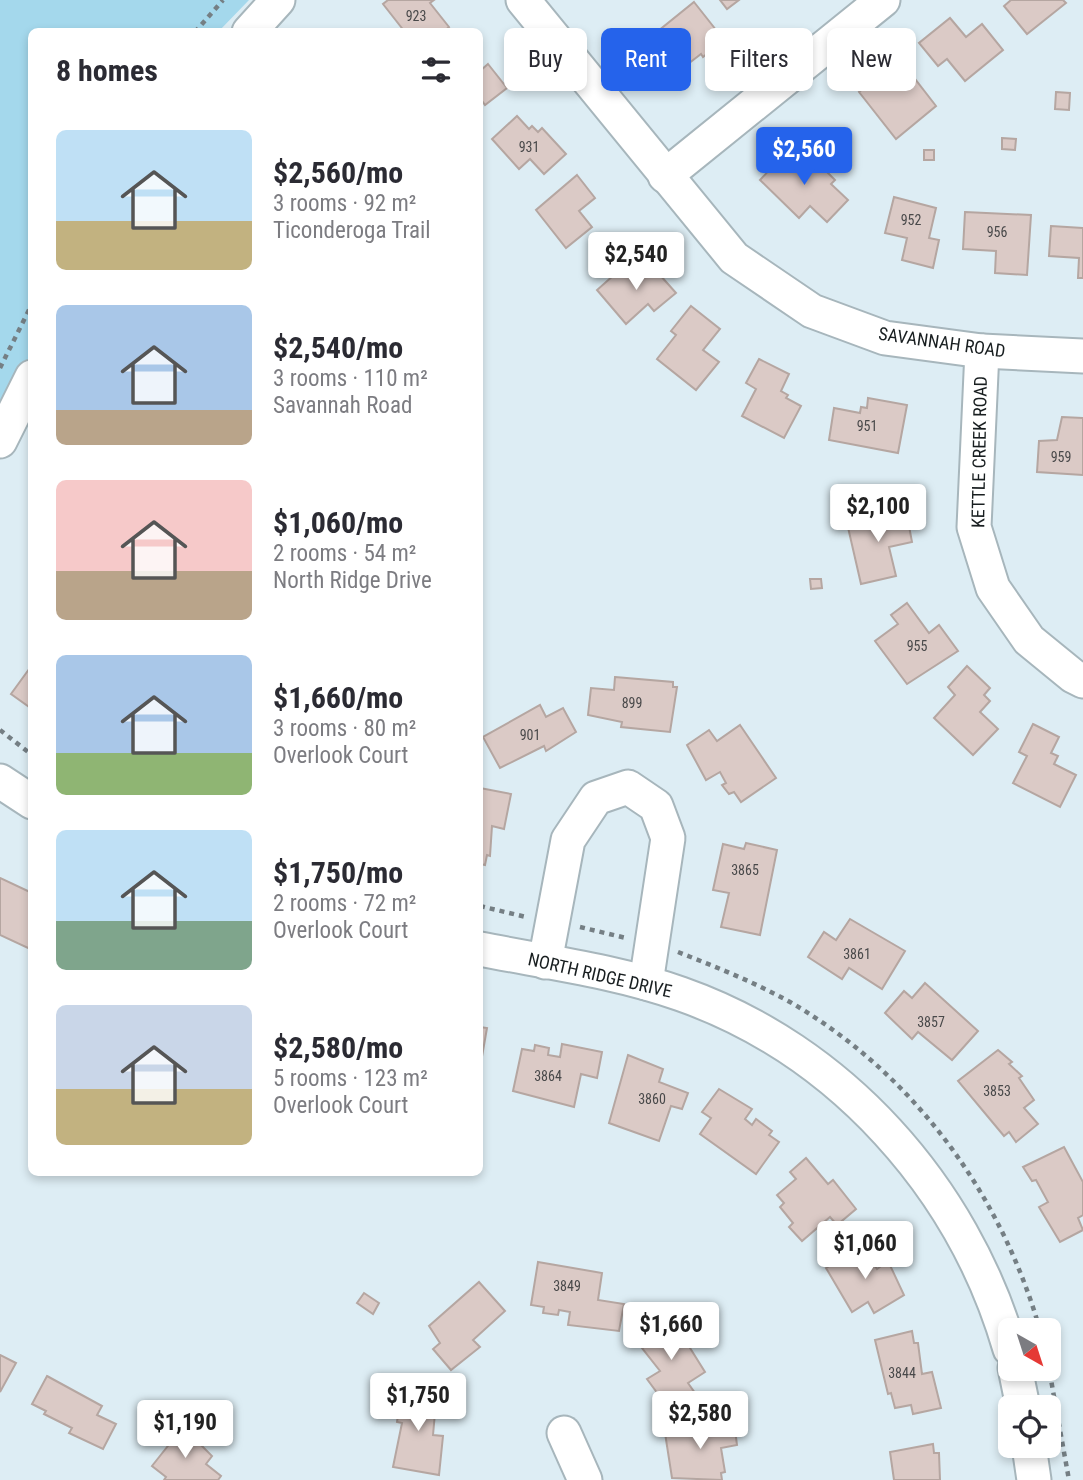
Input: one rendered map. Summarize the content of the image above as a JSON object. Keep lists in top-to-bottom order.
{
  "streets": {
    "street": ["SAVANNAH ROAD", "KETTLE CREEK ROAD", "NORTH RIDGE DRIVE"]
  },
  "crossings": [
    ["SAVANNAH ROAD", "KETTLE CREEK ROAD"]
  ],
  "house_numbers": [
    "923",
    "931",
    "952",
    "956",
    "951",
    "959",
    "955",
    "899",
    "901",
    "3865",
    "3861",
    "3857",
    "3864",
    "3853",
    "3860",
    "3849",
    "3844"
  ],
  "north": "bottom right",
  "page": {
    "chip": [
      "Buy",
      "Rent",
      "Filters",
      "New"
    ],
    "heading": "8 homes",
    "list": [
      {
        "name": "$2,560/mo",
        "note": "3 rooms · 92 m² · Ticonderoga Trail"
      },
      {
        "name": "$2,540/mo",
        "note": "3 rooms · 110 m² · Savannah Road"
      },
      {
        "name": "$1,060/mo",
        "note": "2 rooms · 54 m² · North Ridge Drive"
      },
      {
        "name": "$1,660/mo",
        "note": "3 rooms · 80 m² · Overlook Court"
      },
      {
        "name": "$1,750/mo",
        "note": "2 rooms · 72 m² · Overlook Court"
      },
      {
        "name": "$2,580/mo",
        "note": "5 rooms · 123 m² · Overlook Court"
      }
    ],
    "price": [
      "$2,560",
      "$2,540",
      "$2,100",
      "$1,060",
      "$1,660",
      "$1,750",
      "$2,580",
      "$1,190"
    ]
  }
}
